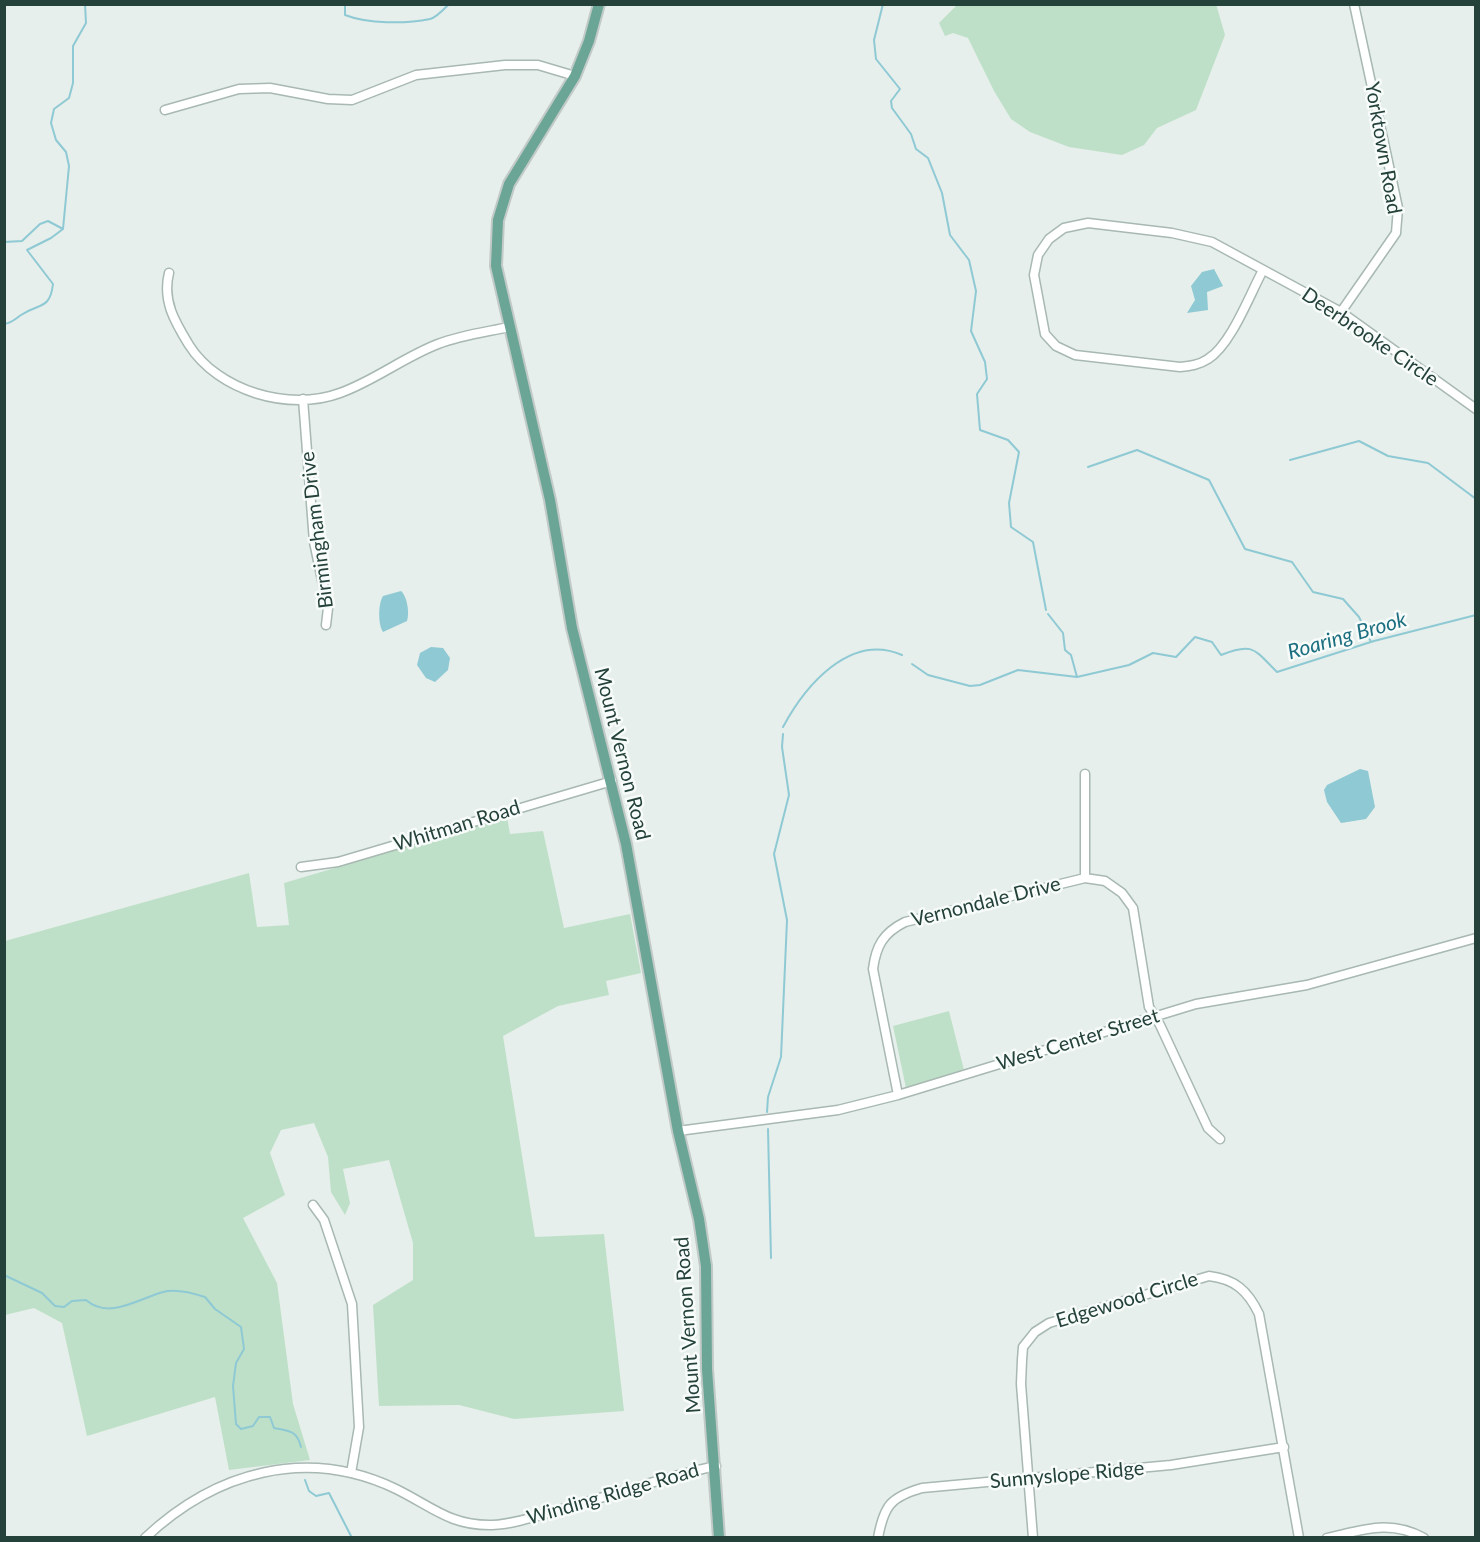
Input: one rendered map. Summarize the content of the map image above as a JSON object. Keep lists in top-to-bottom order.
{
  "streets": {
    "main road": ["Mount Vernon Road"],
    "street": [
      "Yorktown Road",
      "Deerbrooke Circle",
      "Birmingham Drive",
      "Whitman Road",
      "Vernondale Drive",
      "West Center Street",
      "Edgewood Circle",
      "Sunnyslope Ridge",
      "Winding Ridge Road"
    ]
  },
  "crossings": [
    ["Yorktown Road", "Deerbrooke Circle"],
    ["Mount Vernon Road", "Whitman Road"],
    ["Mount Vernon Road", "West Center Street"],
    ["Mount Vernon Road", "Winding Ridge Road"],
    ["Vernondale Drive", "West Center Street"],
    ["Edgewood Circle", "Sunnyslope Ridge"]
  ],
  "water": ["Roaring Brook"]
}
